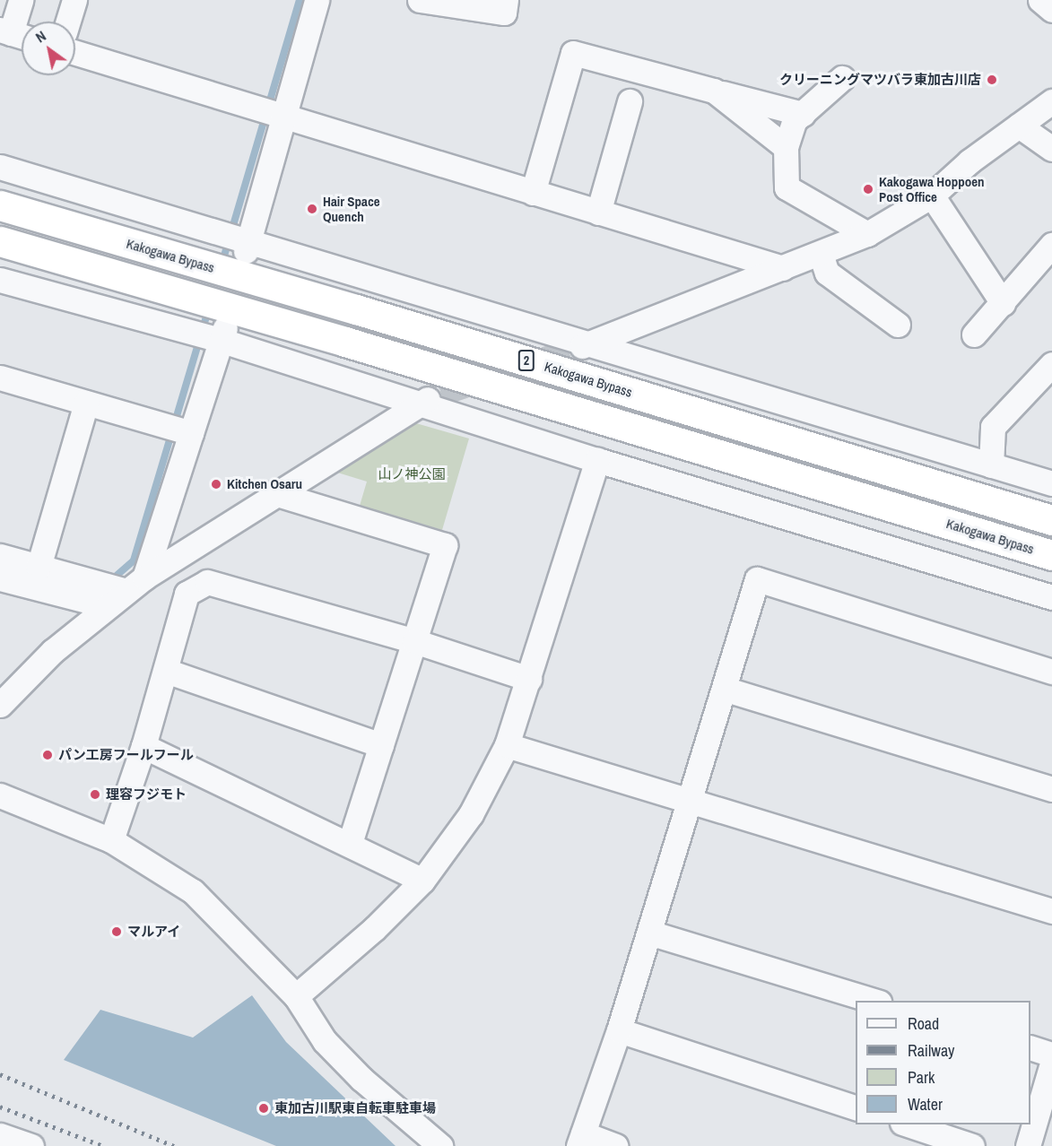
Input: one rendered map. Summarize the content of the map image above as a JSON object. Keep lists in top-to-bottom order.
{
  "streets": {
    "highway": ["Kakogawa Bypass", "2"]
  },
  "parks": ["山ノ神公園"],
  "places": [
    "クリーニングマツバラ東加古川店",
    "Kakogawa Hoppoen Post Office",
    "Hair Space Quench",
    "Kitchen Osaru",
    "パン工房フールフール",
    "理容フジモト",
    "マルアイ",
    "東加古川駅東自転車駐車場"
  ],
  "legend": [
    "Road",
    "Railway",
    "Park",
    "Water"
  ],
  "north": "top left"
}
